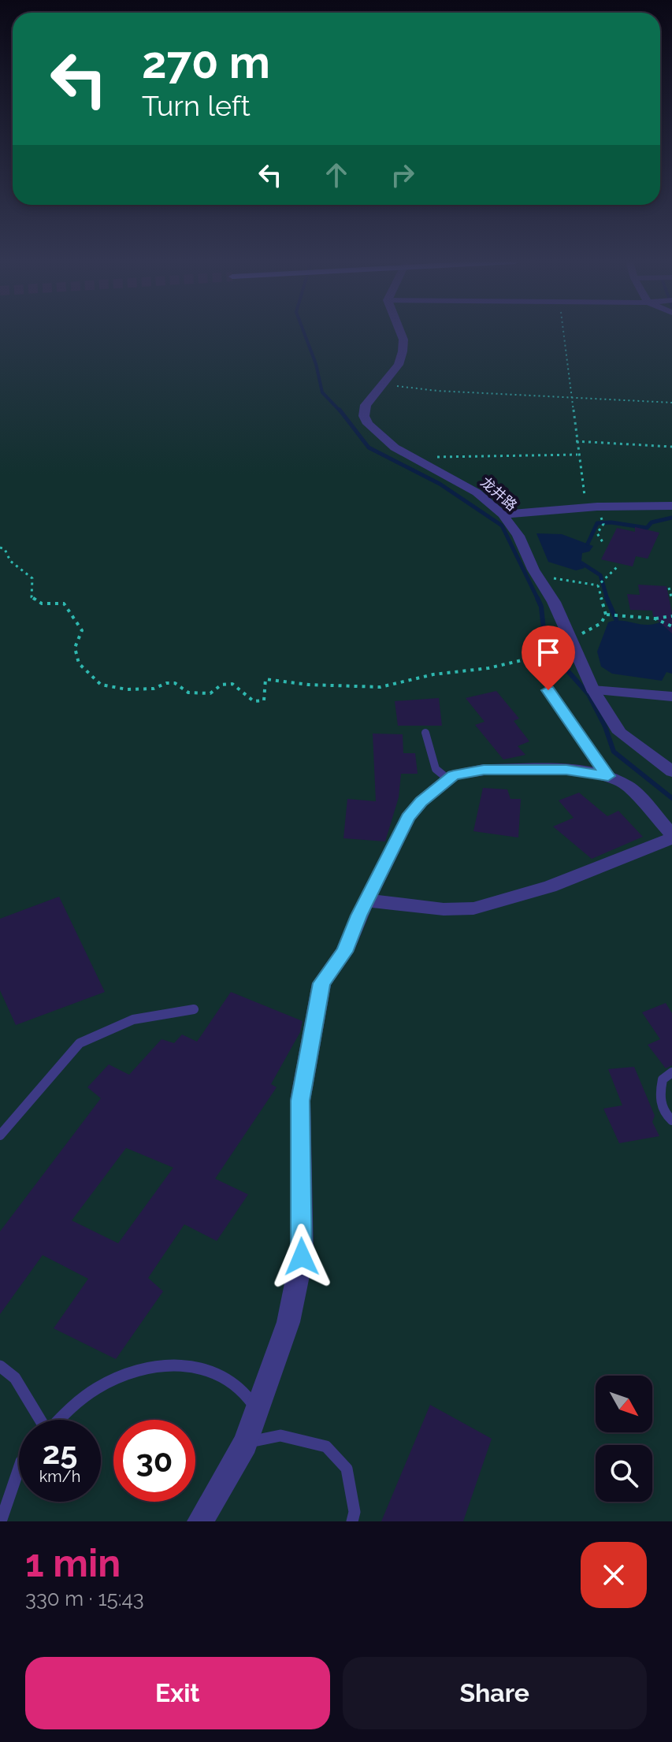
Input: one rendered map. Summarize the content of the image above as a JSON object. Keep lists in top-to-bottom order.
{
  "streets": {
    "street": ["龙井路"]
  },
  "north": "bottom right",
  "page": {
    "turn": ["270 m", "Turn left"],
    "speed": "25 km/h",
    "limit": "30",
    "heading": ["1 min", "330 m · 15:43"],
    "buttons": ["Exit", "Share"]
  }
}
